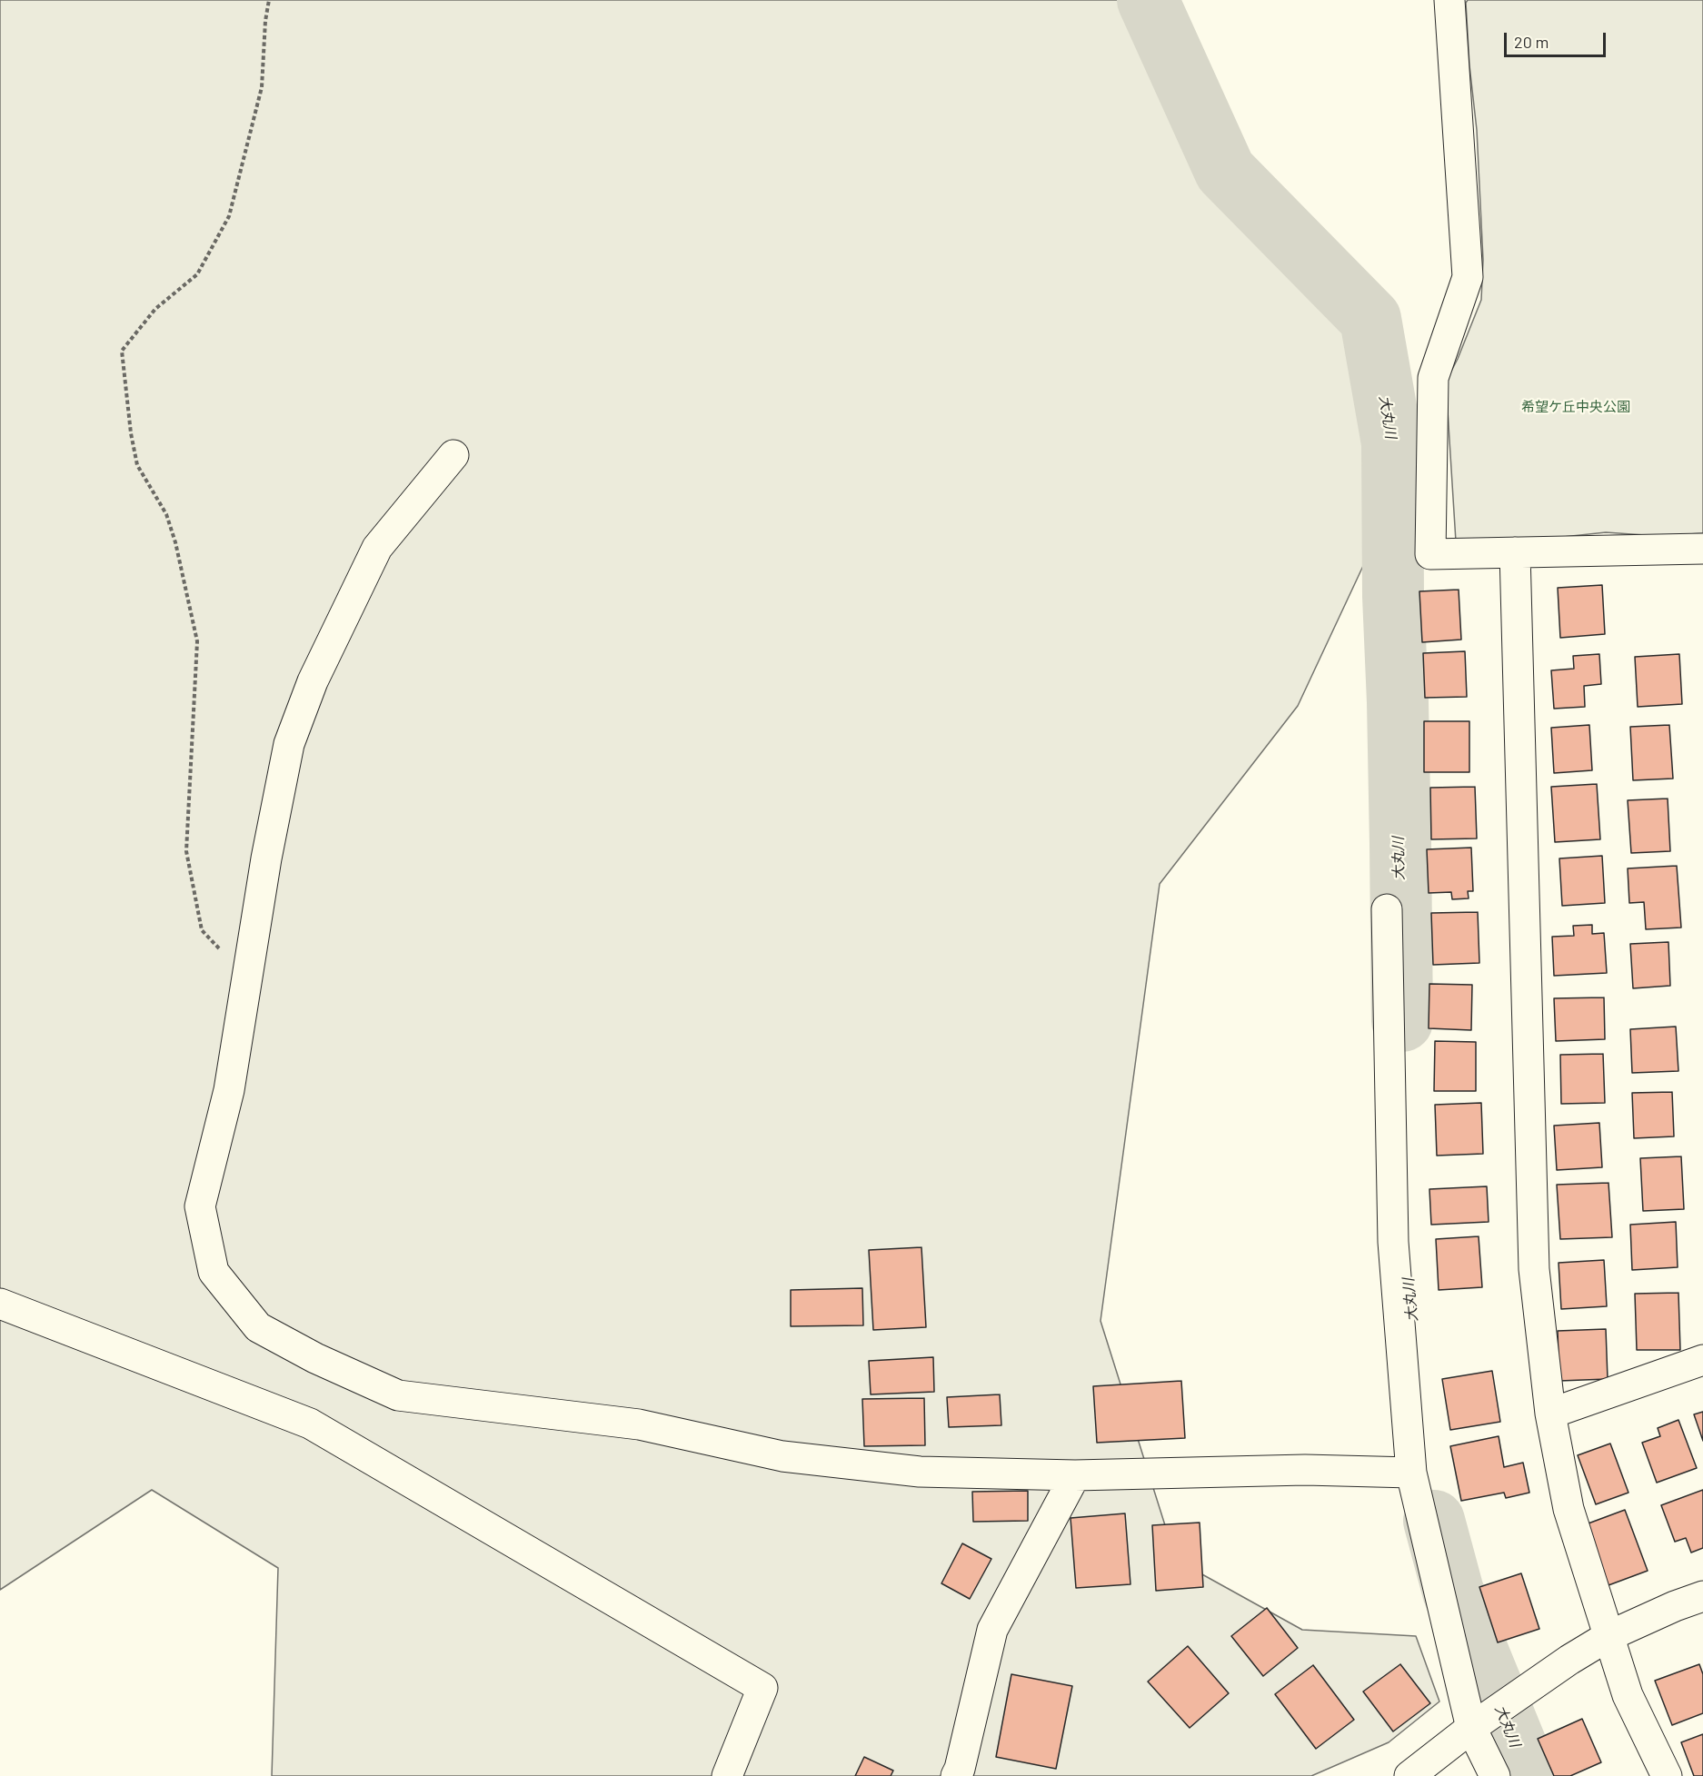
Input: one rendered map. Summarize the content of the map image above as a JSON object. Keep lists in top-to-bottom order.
{
  "water": ["大丸川"],
  "parks": ["希望ケ丘中央公園"],
  "scale_bar": "20 m"
}
